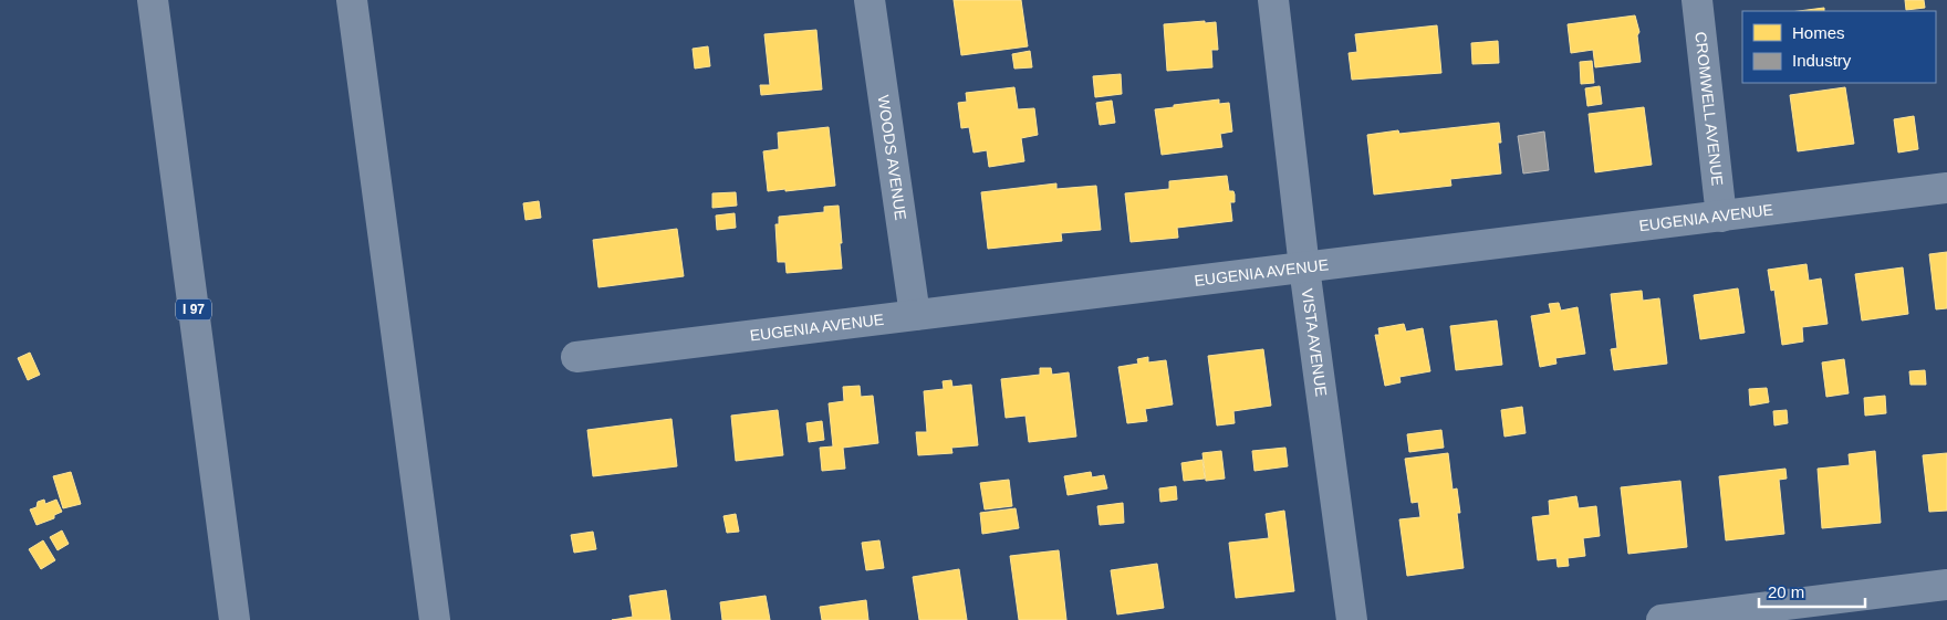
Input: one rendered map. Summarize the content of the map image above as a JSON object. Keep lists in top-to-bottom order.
{
  "streets": {
    "highway": ["I 97"],
    "street": [
      "CROMWELL AVENUE",
      "WOODS AVENUE",
      "EUGENIA AVENUE",
      "VISTA AVENUE"
    ]
  },
  "crossings": [
    ["CROMWELL AVENUE", "EUGENIA AVENUE"],
    ["WOODS AVENUE", "EUGENIA AVENUE"],
    ["EUGENIA AVENUE", "VISTA AVENUE"]
  ],
  "legend": ["Homes", "Industry"],
  "scale_bar": "20 m"
}
